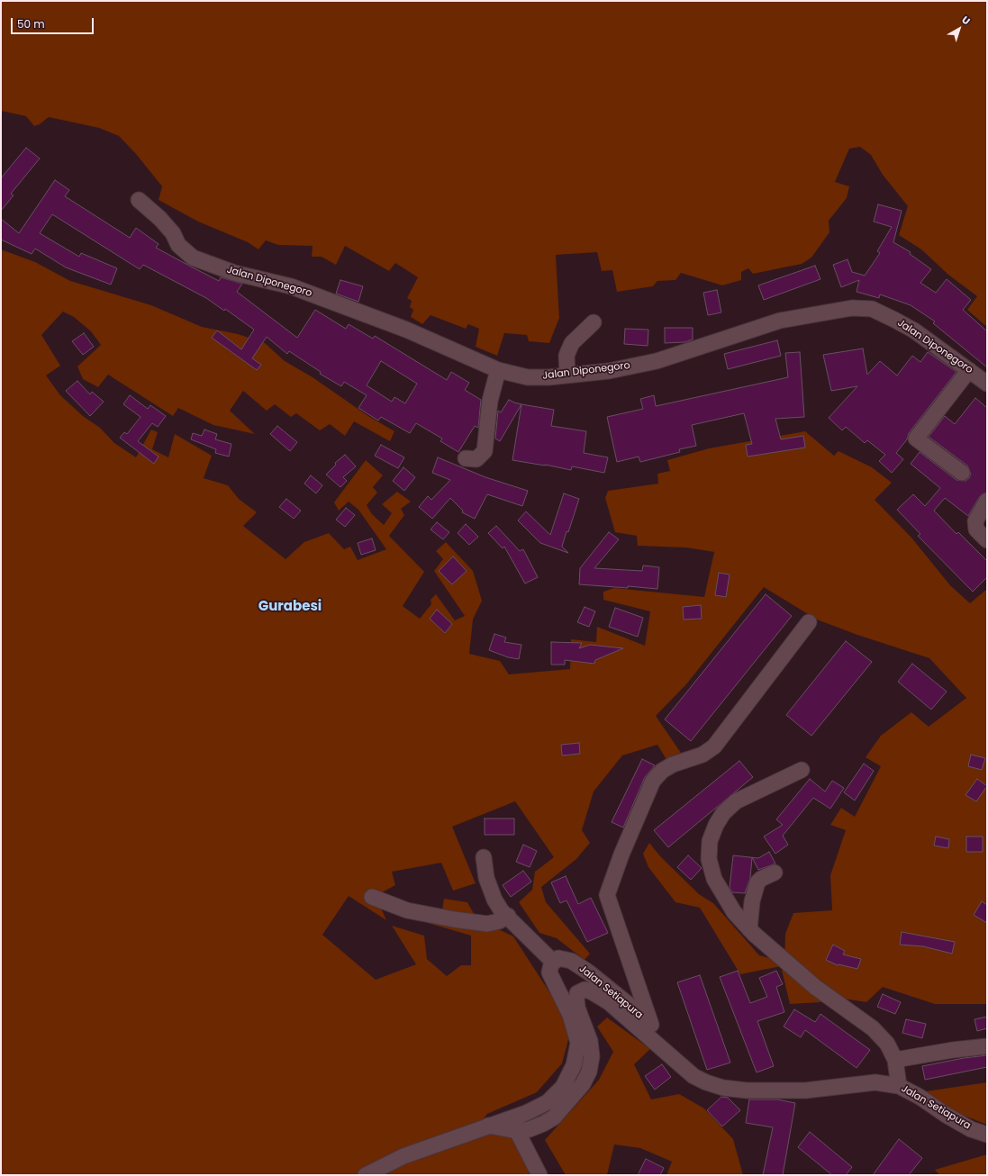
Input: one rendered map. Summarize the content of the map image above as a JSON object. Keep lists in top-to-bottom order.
{
  "streets": {
    "street": ["Jalan Diponegoro", "Jalan Setiapura"]
  },
  "districts": ["Gurabesi"],
  "scale_bar": "50 m",
  "north": "top right"
}
